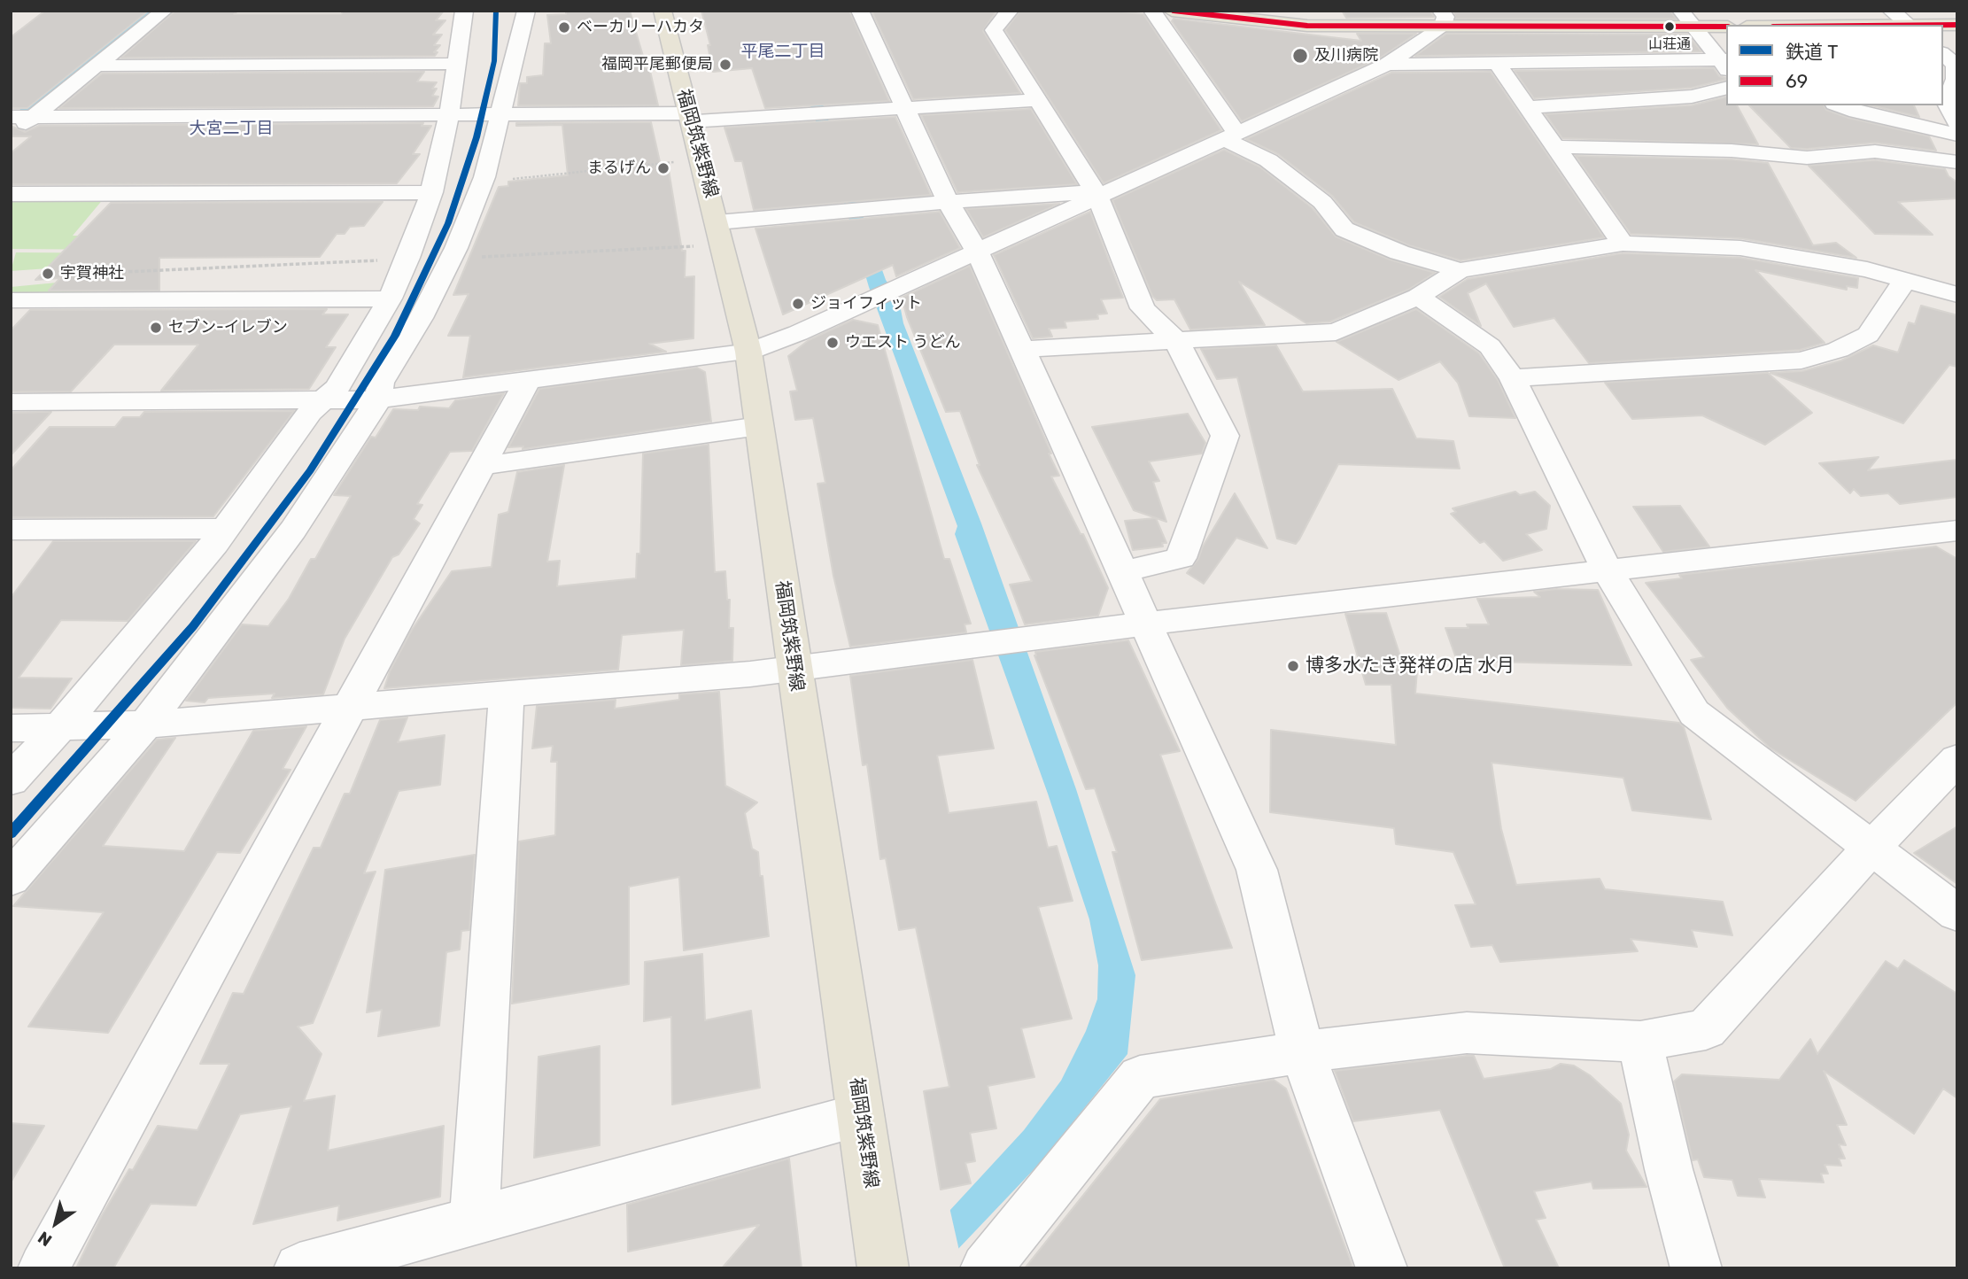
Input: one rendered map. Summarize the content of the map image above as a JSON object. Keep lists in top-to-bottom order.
{
  "streets": {
    "main road": ["福岡筑紫野線"]
  },
  "districts": ["平尾二丁目", "大宮二丁目"],
  "places": [
    "山荘通",
    "ベーカリーハカタ",
    "及川病院",
    "福岡平尾郵便局",
    "まるげん",
    "宇賀神社",
    "ジョイフィット",
    "セブン-イレブン",
    "ウエスト うどん",
    "博多水たき発祥の店 水月"
  ],
  "lines": ["rail line T", "transit line 69"],
  "legend": ["鉄道 T", "69"],
  "north": "bottom left"
}
